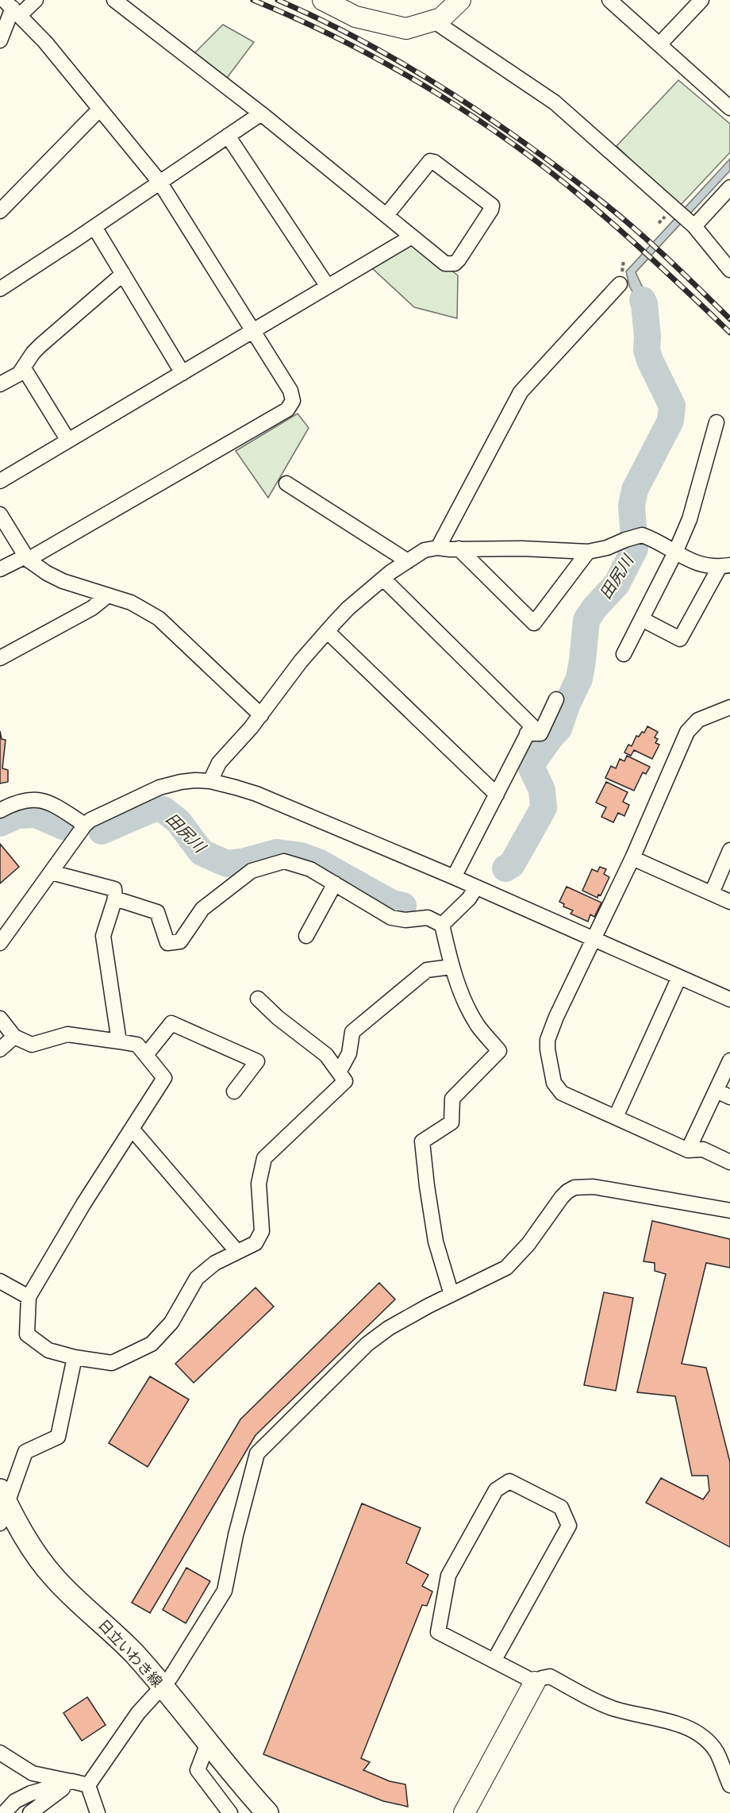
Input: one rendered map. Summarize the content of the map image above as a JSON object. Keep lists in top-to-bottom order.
{
  "streets": {
    "main road": ["日立いわき線"]
  },
  "water": ["田尻川"]
}
